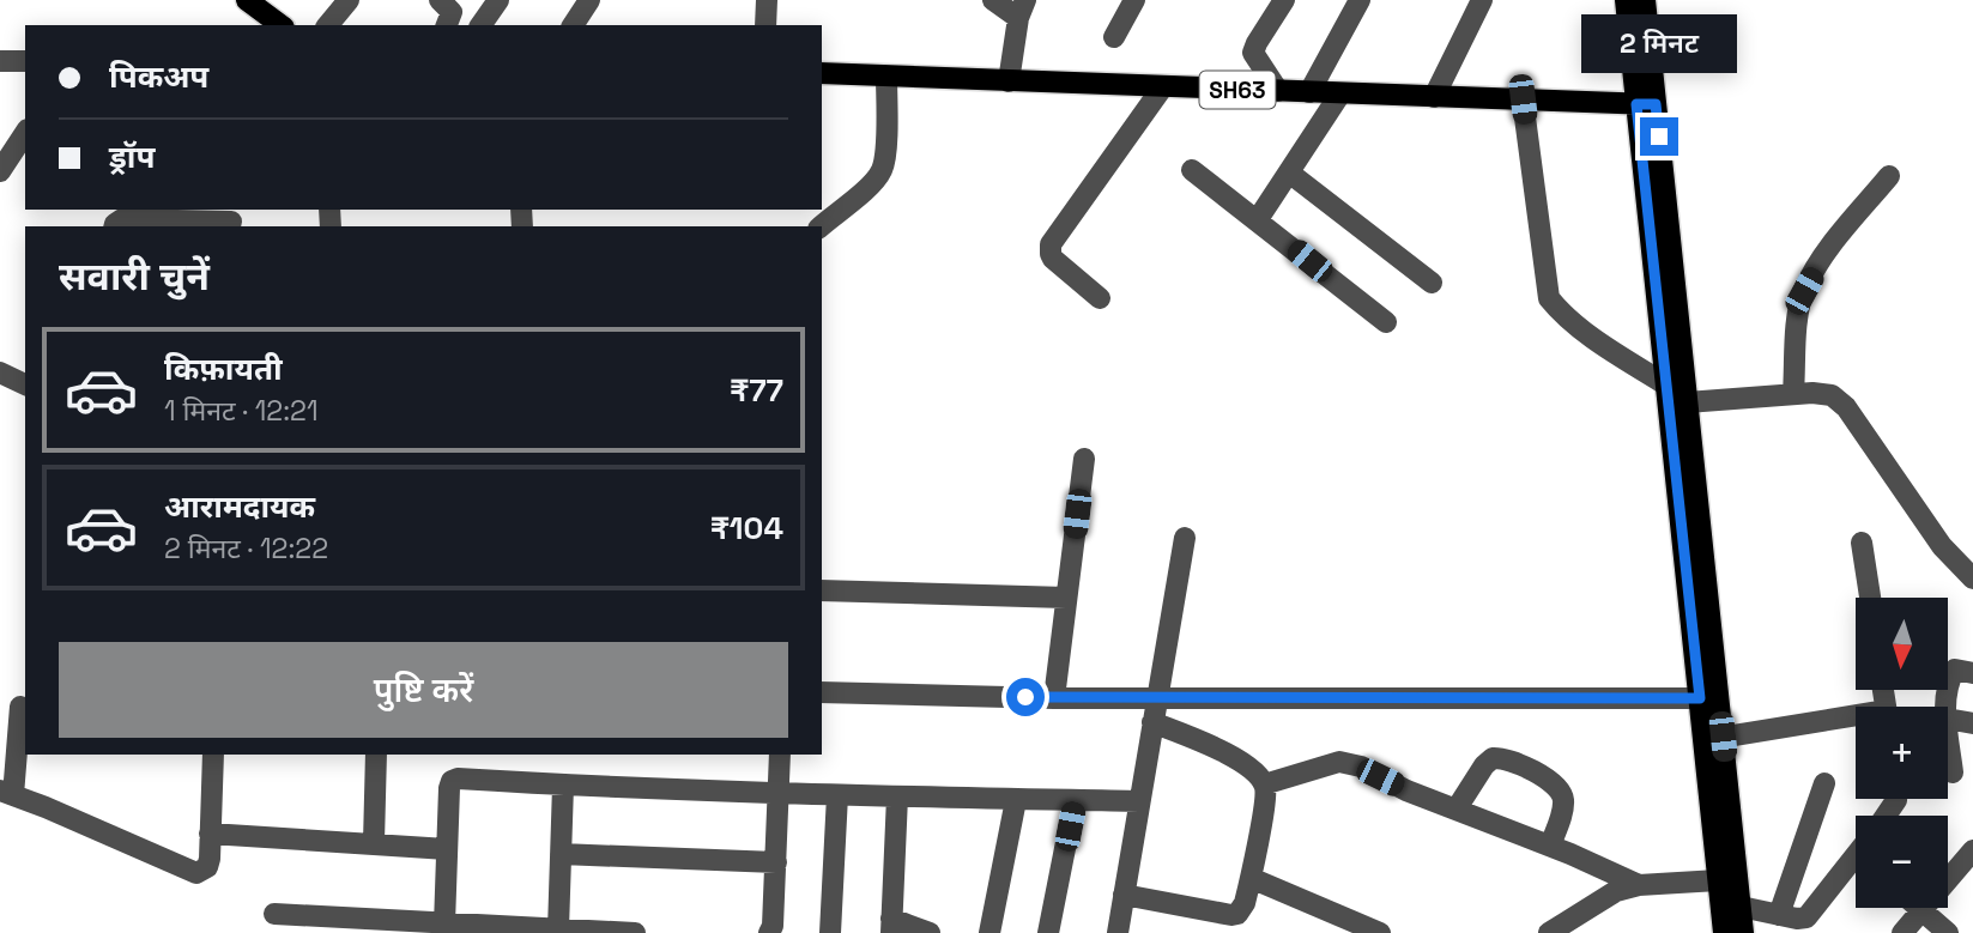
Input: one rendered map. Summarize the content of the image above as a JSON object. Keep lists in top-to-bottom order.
{
  "streets": {
    "main road": ["SH63"]
  },
  "north": "bottom",
  "page": {
    "bubble": "2 मिनट",
    "banner": ["पिकअप", "ड्रॉप"],
    "heading": "सवारी चुनें",
    "list": [
      {
        "name": "किफ़ायती",
        "note": "1 मिनट · 12:21",
        "value": "₹77"
      },
      {
        "name": "आरामदायक",
        "note": "2 मिनट · 12:22",
        "value": "₹104"
      }
    ],
    "map_buttons": ["+", "−"],
    "buttons": "पुष्टि करें"
  }
}
